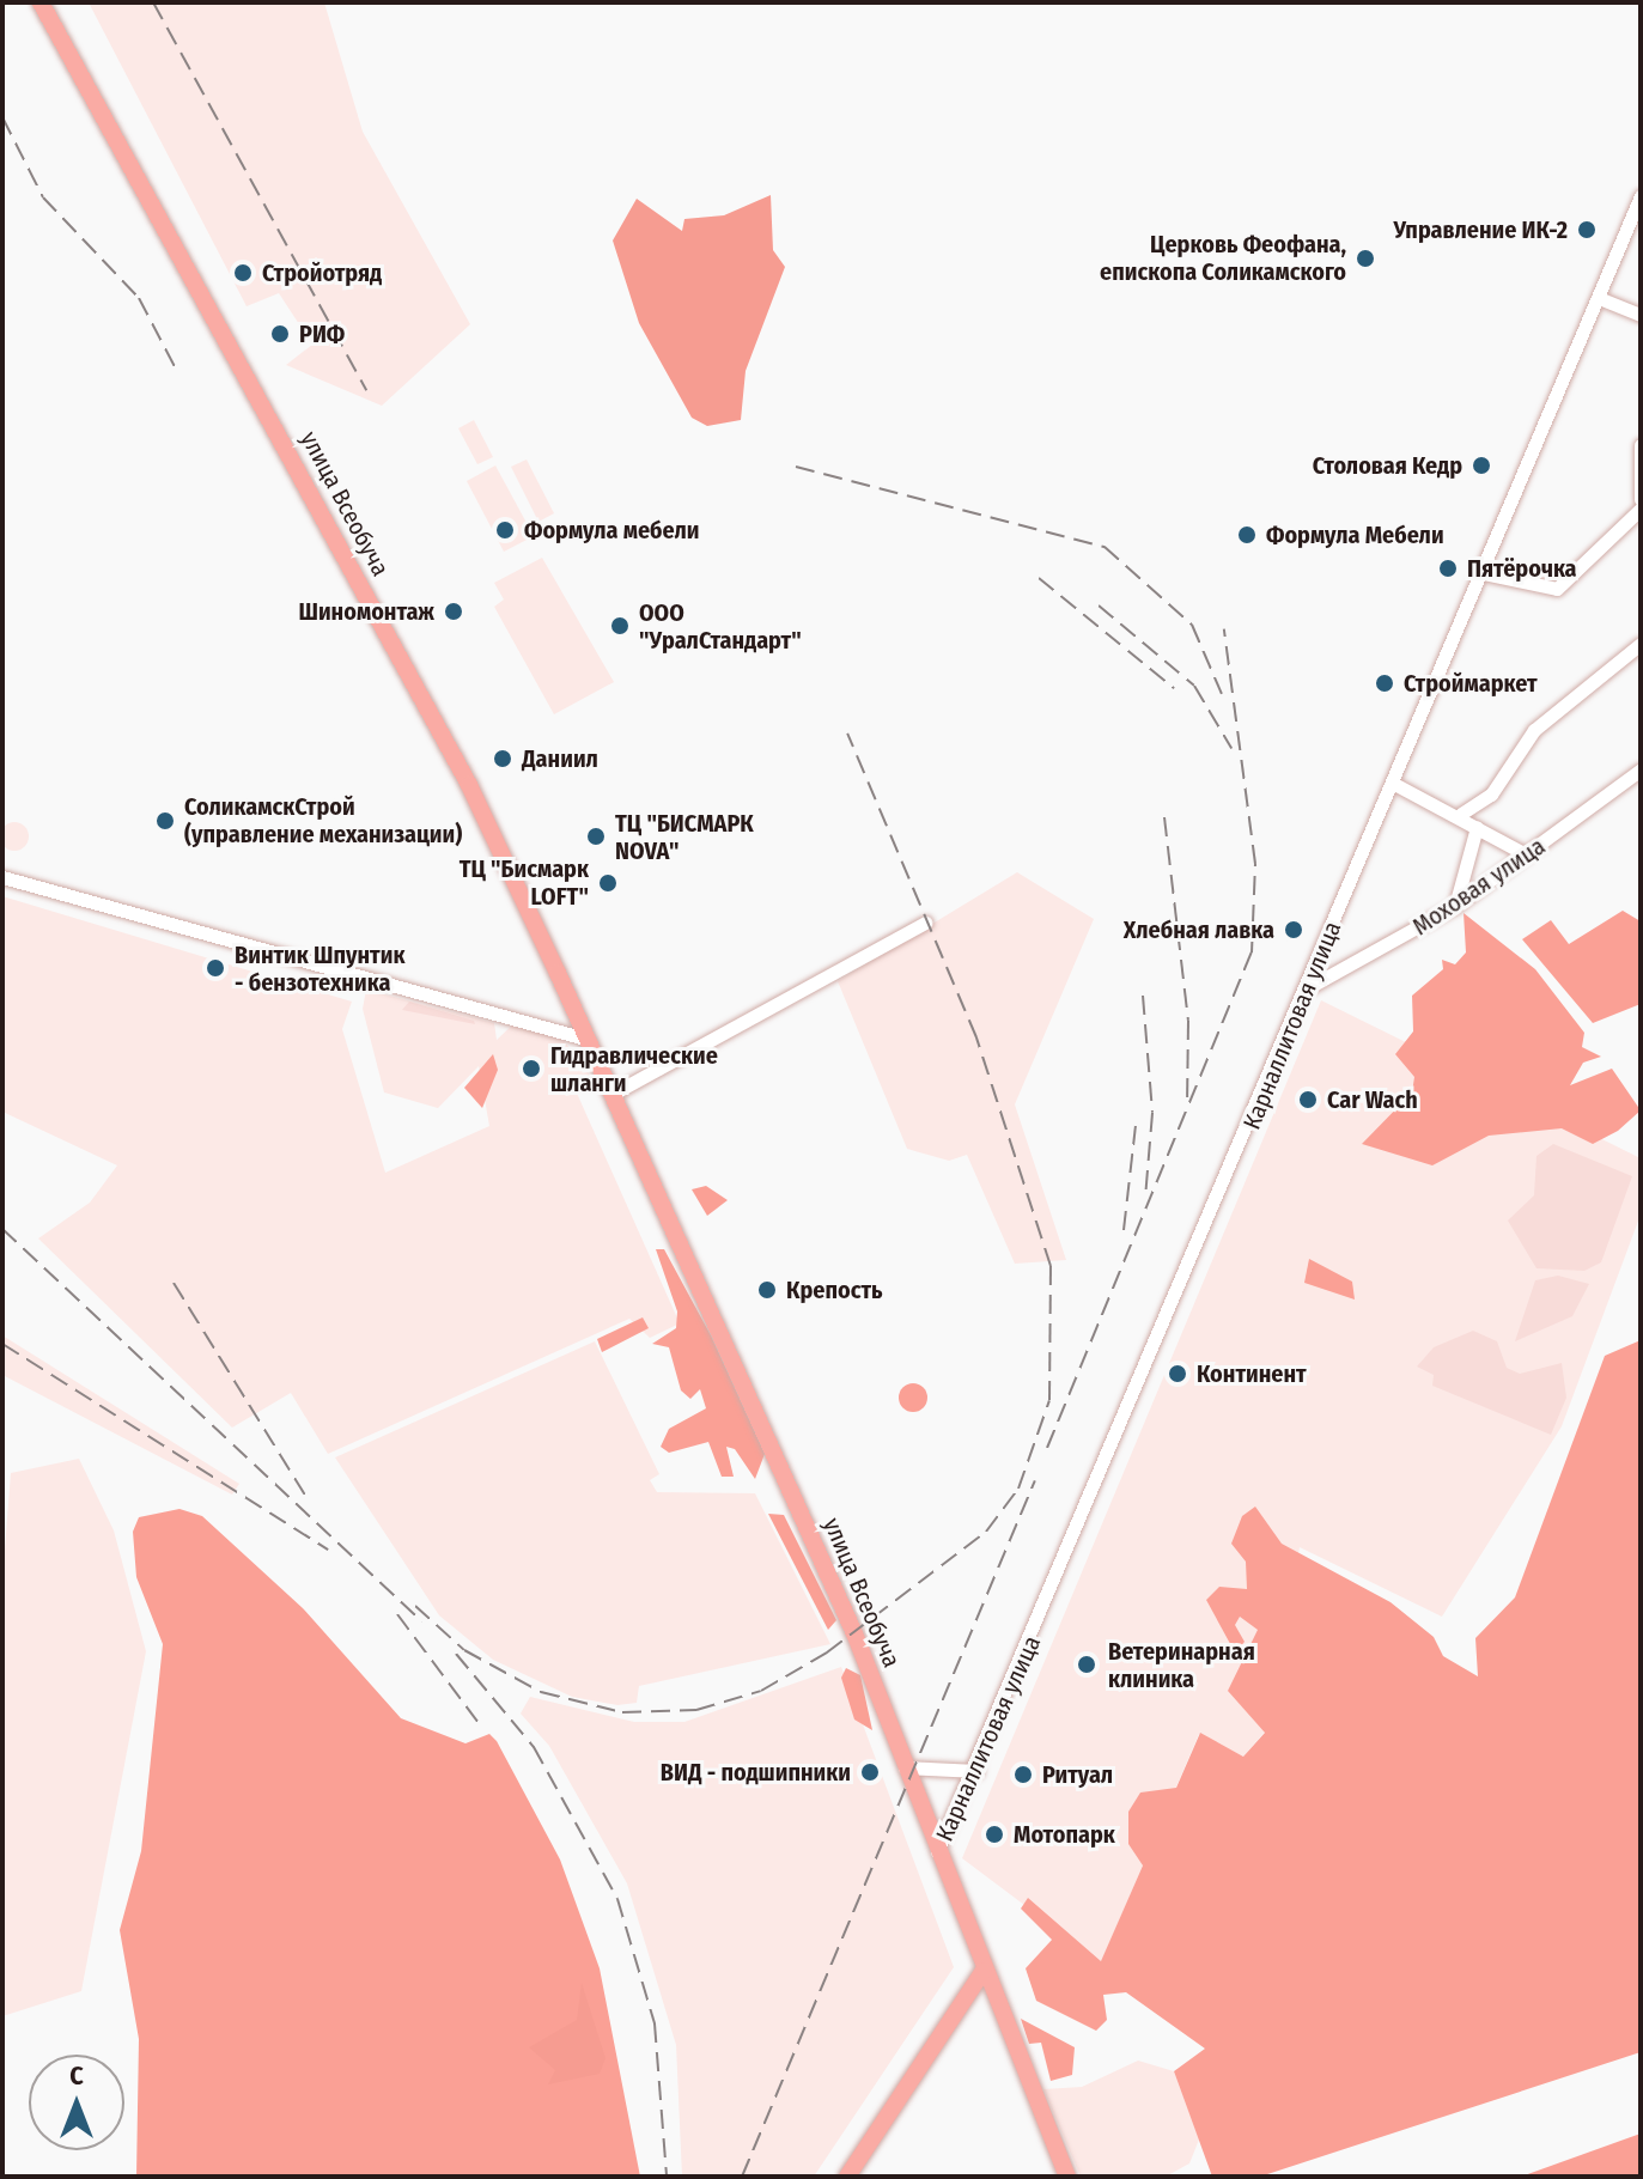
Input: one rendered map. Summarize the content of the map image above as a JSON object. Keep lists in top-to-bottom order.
{
  "streets": {
    "main road": ["улица Всеобуча"],
    "street": ["Моховая улица", "Карналлитовая улица"]
  },
  "crossings": [
    ["улица Всеобуча", "Карналлитовая улица"],
    ["Моховая улица", "Карналлитовая улица"]
  ],
  "places": [
    "Управление ИК-2",
    "Церковь Феофана, епископа Соликамского",
    "Стройотряд",
    "РИФ",
    "Столовая Кедр",
    "Формула мебели",
    "Формула Мебели",
    "Пятёрочка",
    "Шиномонтаж",
    "ООО \"УралСтандарт\"",
    "Строймаркет",
    "Даниил",
    "СоликамскСтрой (управление механизации)",
    "ТЦ \"БИСМАРК NOVA\"",
    "ТЦ \"Бисмарк LOFT\"",
    "Хлебная лавка",
    "Винтик Шпунтик - бензотехника",
    "Гидравлические шланги",
    "Car Wach",
    "Крепость",
    "Континент",
    "Ветеринарная клиника",
    "ВИД - подшипники",
    "Ритуал",
    "Мотопарк"
  ],
  "north": "top"
}
